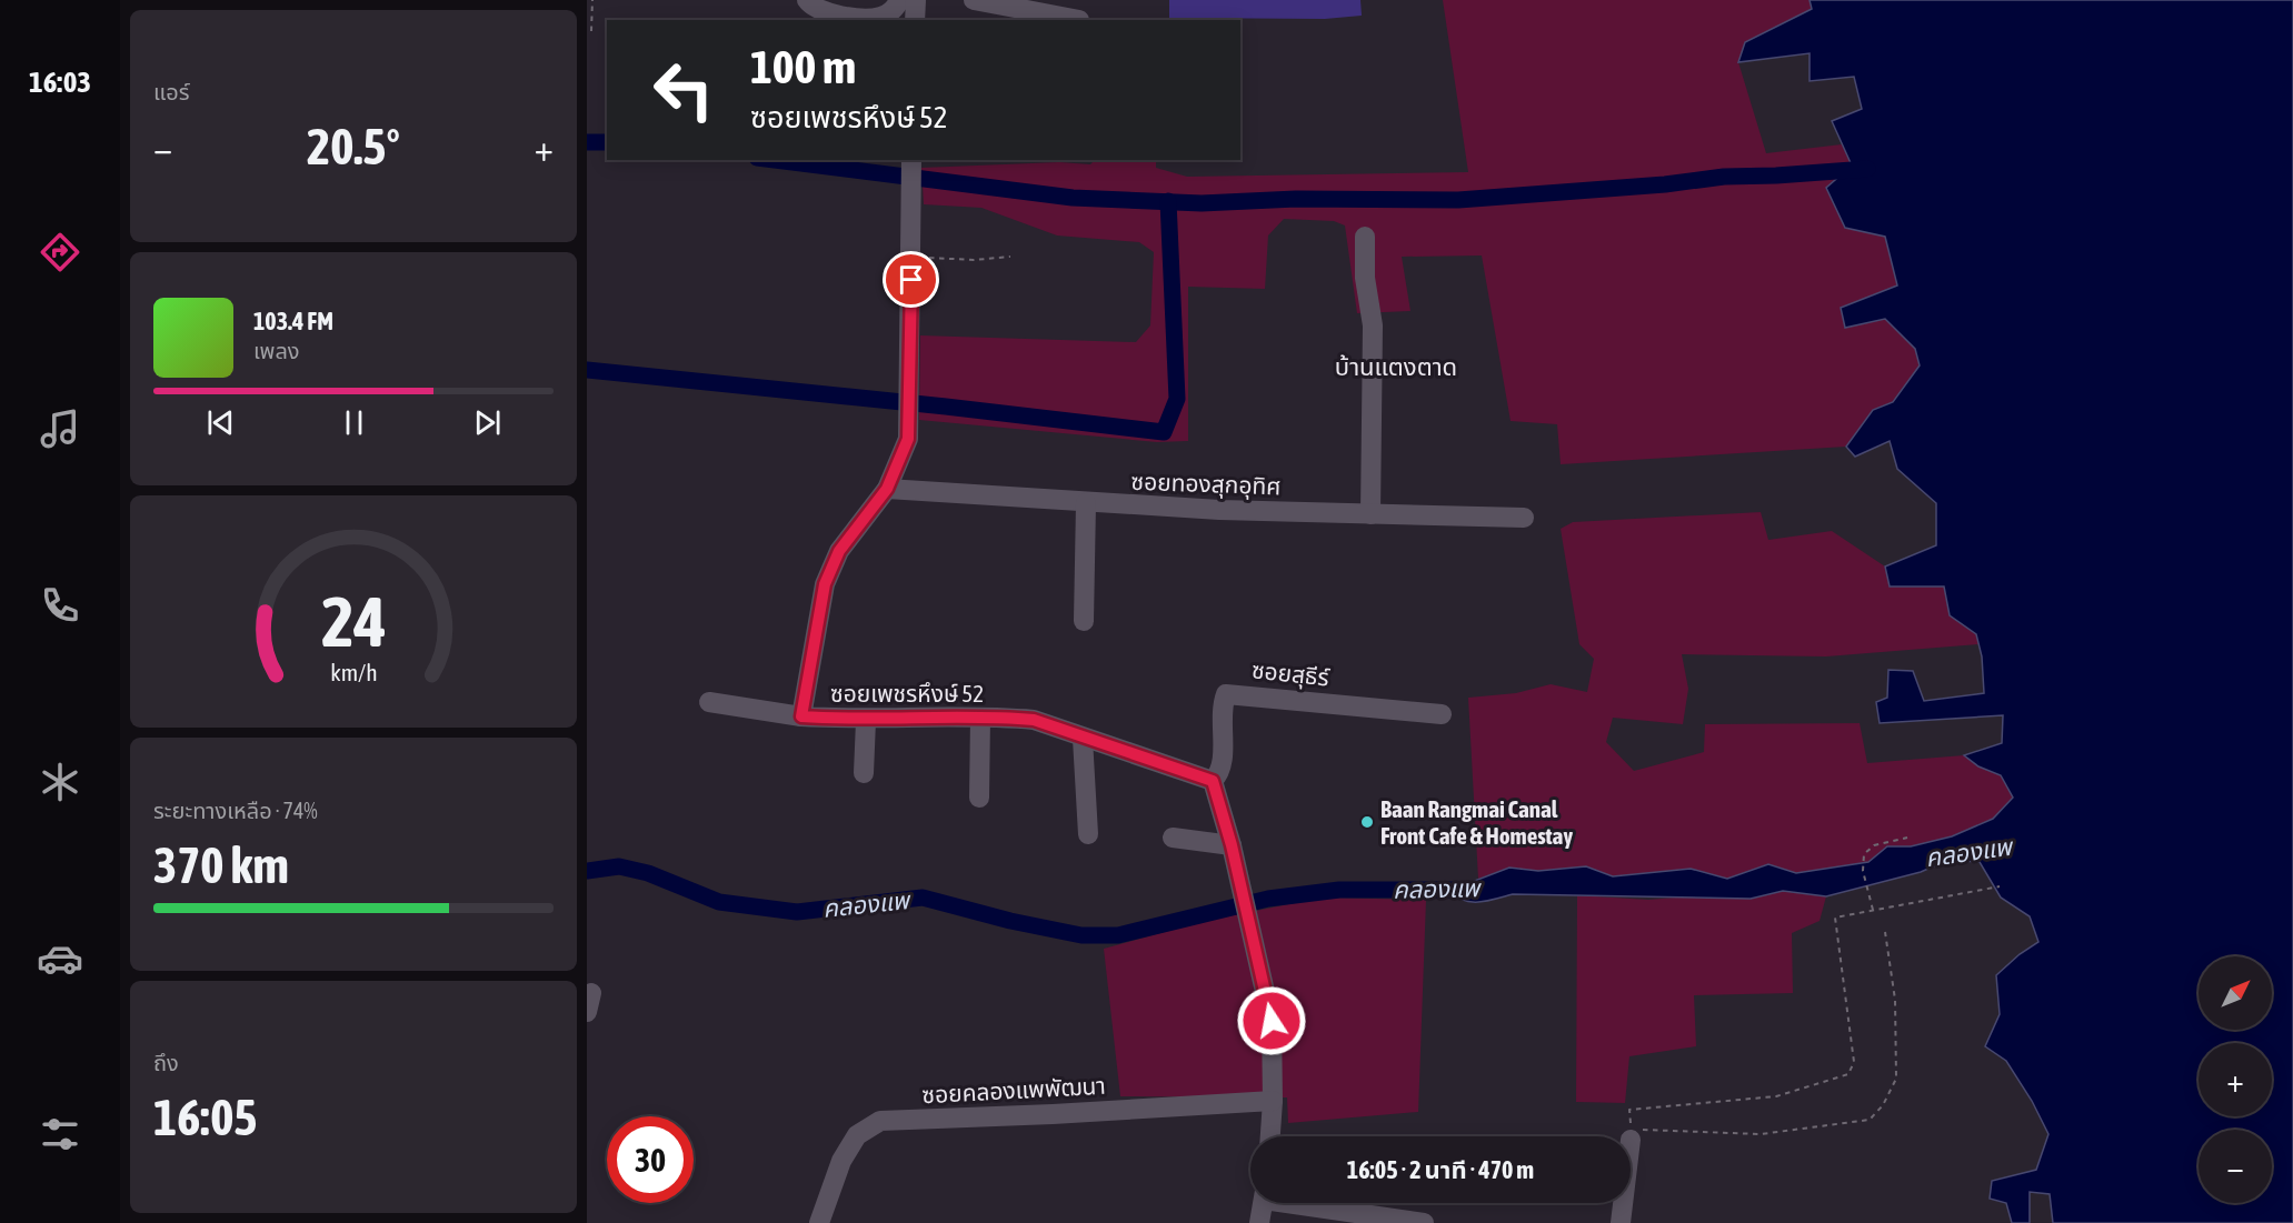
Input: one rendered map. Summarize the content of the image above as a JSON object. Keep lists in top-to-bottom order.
{
  "streets": {
    "street": [
      "ซอยทองสุกอุทิศ",
      "ซอยสุธีร์",
      "ซอยเพชรหึงษ์ 52",
      "ซอยคลองแพพัฒนา"
    ]
  },
  "crossings": [
    ["ซอยทองสุกอุทิศ", "ซอยเพชรหึงษ์ 52"],
    ["ซอยสุธีร์", "ซอยเพชรหึงษ์ 52"]
  ],
  "districts": ["บ้านแตงตาด"],
  "water": ["คลองแพ"],
  "places": ["Baan Rangmai Canal Front Cafe & Homestay"],
  "north": "top right",
  "page": {
    "tabs": "16:03",
    "tile": [
      "แอร์",
      ["ระยะทางเหลือ · 74%", "370 km"],
      ["ถึง", "16:05"]
    ],
    "turn": ["100 m", "ซอยเพชรหึงษ์ 52"],
    "heat": ["−", "20.5°", "+"],
    "song": ["103.4 FM", "เพลง"],
    "map_buttons": ["+", "−"],
    "limit": "30",
    "trip": "16:05 · 2 นาที · 470 m",
    "gauge": ["24", "km/h"]
  }
}
